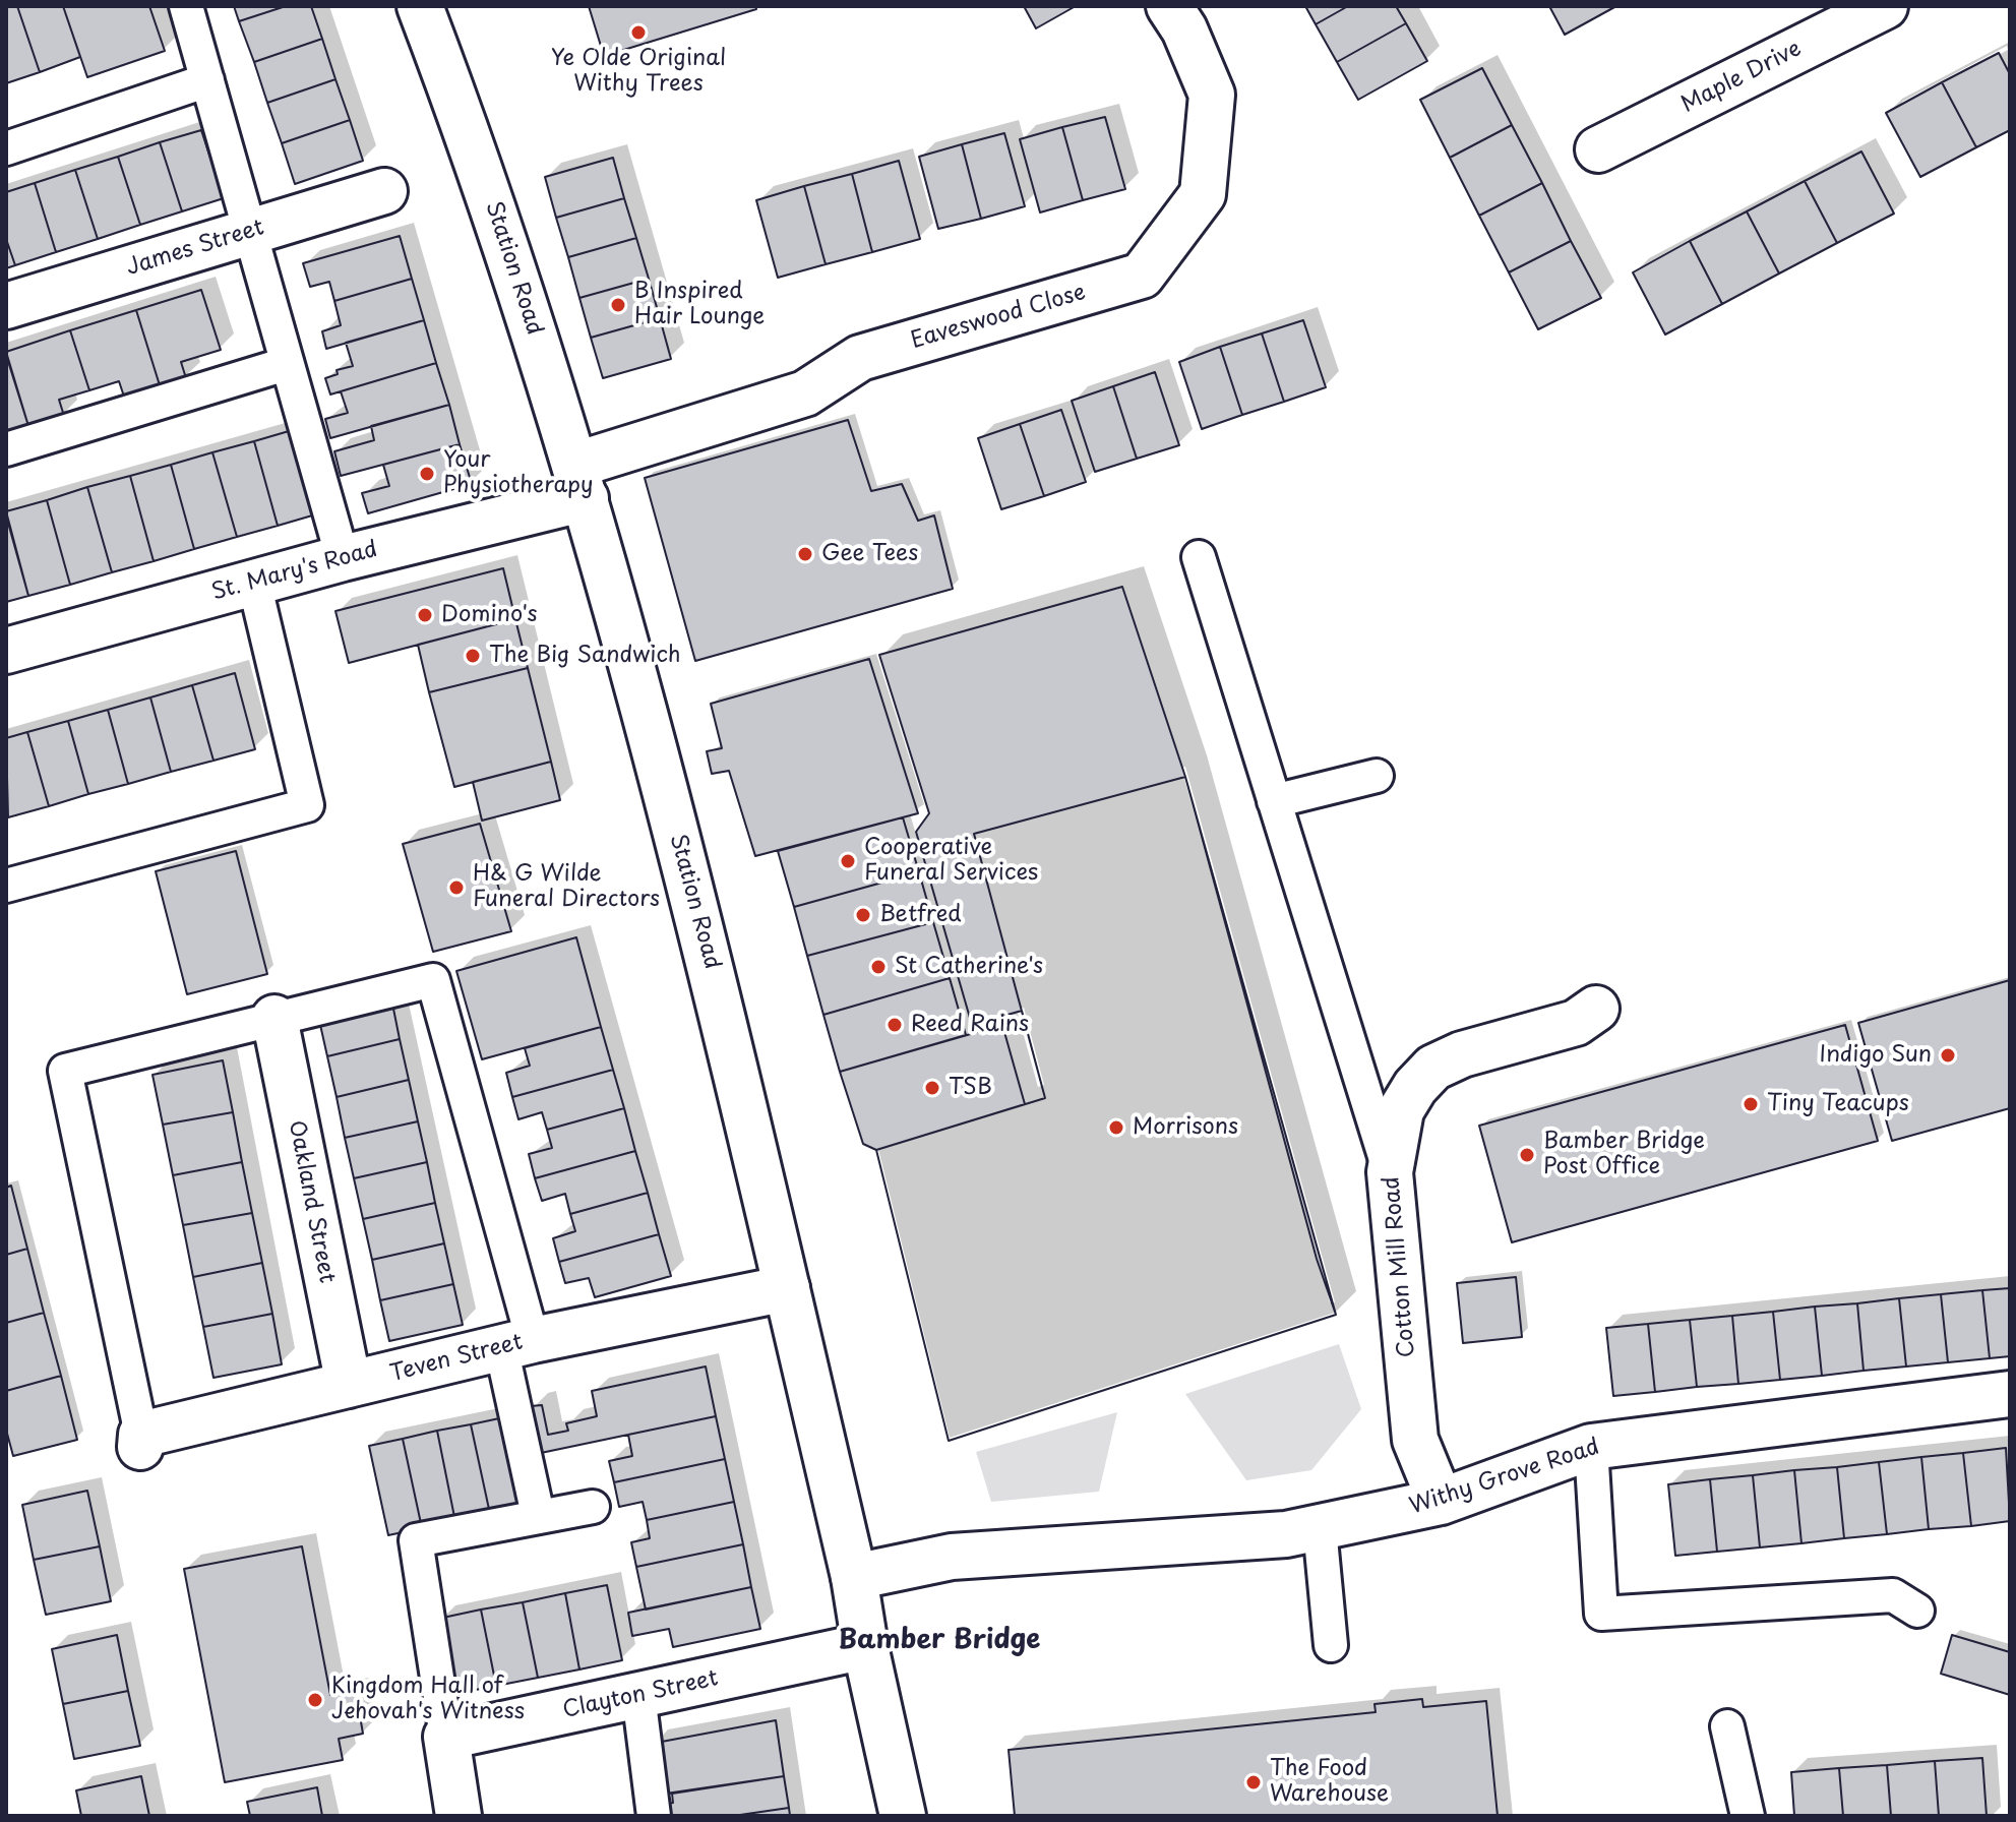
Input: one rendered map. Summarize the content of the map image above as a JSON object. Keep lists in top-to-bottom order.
{
  "streets": {
    "street": [
      "Maple Drive",
      "James Street",
      "Station Road",
      "Eaveswood Close",
      "St. Mary's Road",
      "Oakland Street",
      "Cotton Mill Road",
      "Teven Street",
      "Withy Grove Road",
      "Clayton Street"
    ]
  },
  "crossings": [
    ["Station Road", "Eaveswood Close"],
    ["Station Road", "St. Mary's Road"],
    ["Station Road", "Teven Street"],
    ["Station Road", "Withy Grove Road"],
    ["Station Road", "Clayton Street"],
    ["Eaveswood Close", "St. Mary's Road"],
    ["Oakland Street", "Teven Street"],
    ["Cotton Mill Road", "Withy Grove Road"]
  ],
  "districts": ["Bamber Bridge"],
  "places": [
    "Ye Olde Original Withy Trees",
    "B Inspired Hair Lounge",
    "Your Physiotherapy",
    "Gee Tees",
    "Domino's",
    "The Big Sandwich",
    "Cooperative Funeral Services",
    "H& G Wilde Funeral Directors",
    "Betfred",
    "St Catherine's",
    "Reed Rains",
    "Indigo Sun",
    "TSB",
    "Tiny Teacups",
    "Morrisons",
    "Bamber Bridge Post Office",
    "Kingdom Hall of Jehovah's Witness",
    "The Food Warehouse"
  ]
}
